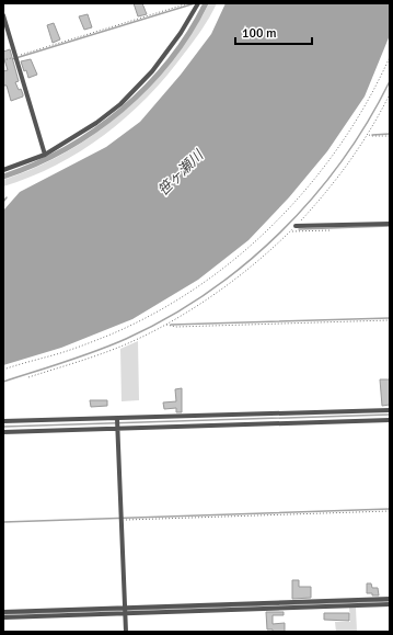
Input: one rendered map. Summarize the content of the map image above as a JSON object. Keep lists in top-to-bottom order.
{
  "water": ["笹ヶ瀬川"],
  "scale_bar": "100 m"
}
